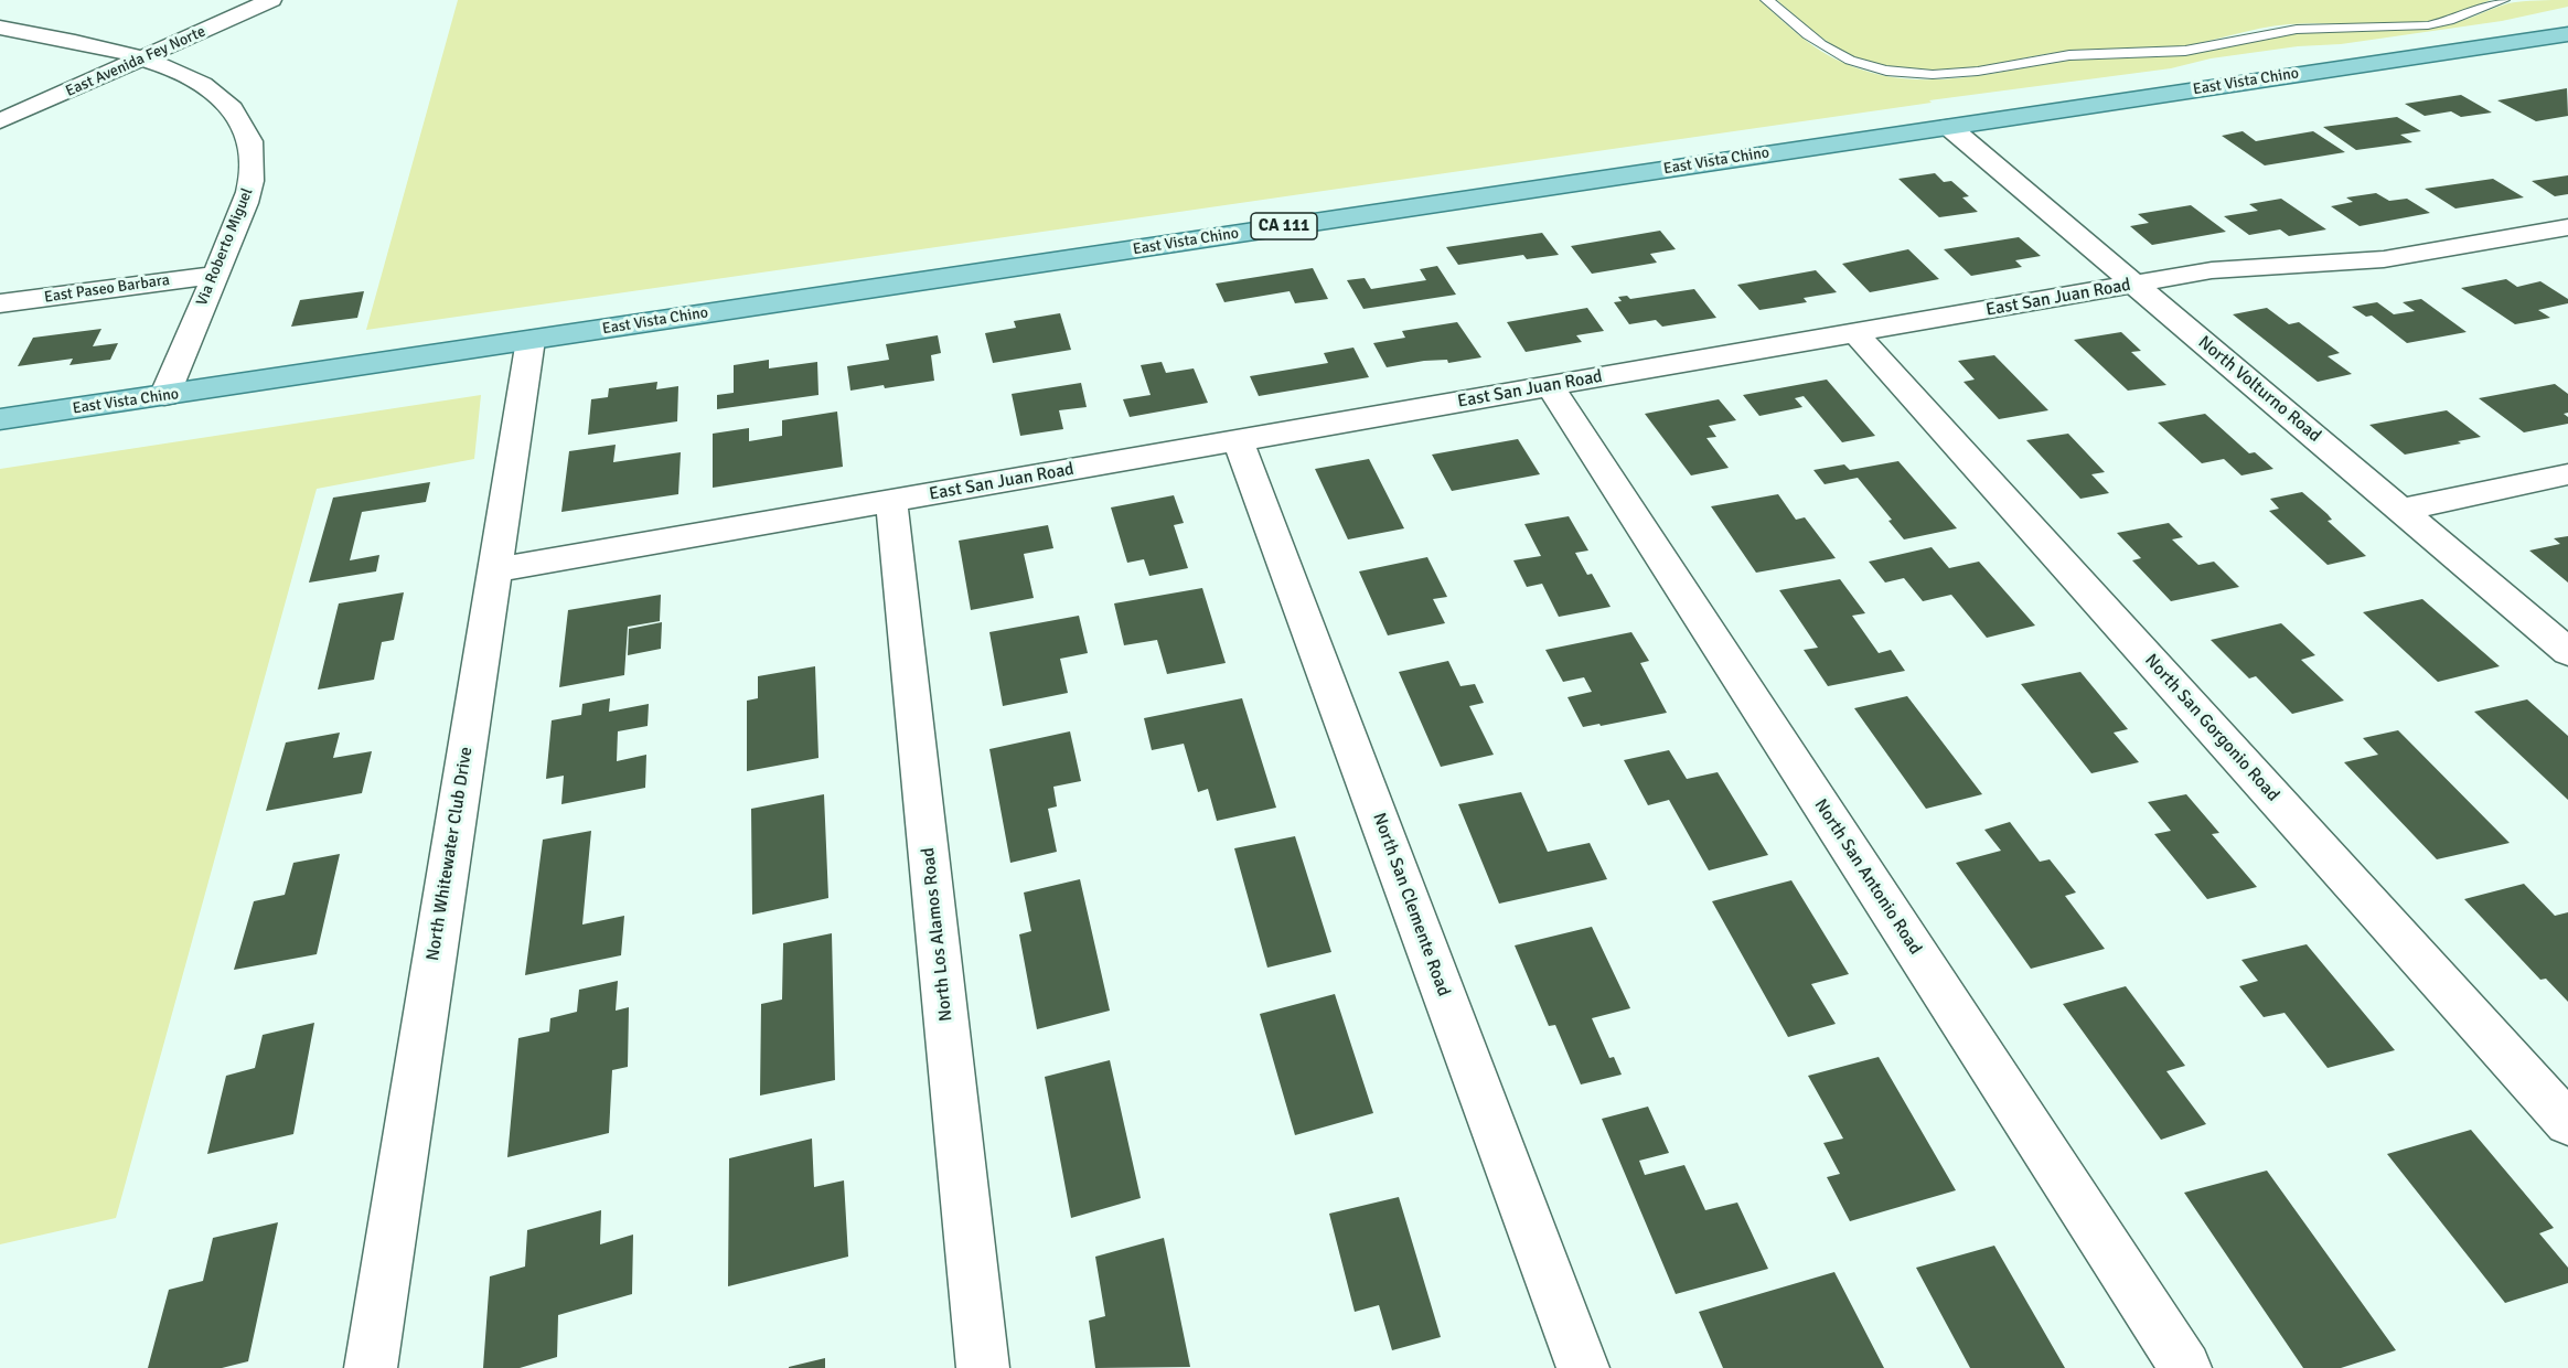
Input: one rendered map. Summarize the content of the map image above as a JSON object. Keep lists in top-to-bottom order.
{
  "streets": {
    "main road": ["East Vista Chino", "CA 111"],
    "street": [
      "East Avenida Fey Norte",
      "Via Roberto Miguel",
      "East Paseo Barbara",
      "East San Juan Road",
      "North Volturno Road",
      "North San Gorgonio Road",
      "North Whitewater Club Drive",
      "North San Antonio Road",
      "North San Clemente Road",
      "North Los Alamos Road"
    ]
  },
  "crossings": [
    ["East Avenida Fey Norte", "Via Roberto Miguel"],
    ["East Vista Chino", "Via Roberto Miguel"],
    ["East Vista Chino", "North Volturno Road"],
    ["East Vista Chino", "North Whitewater Club Drive"],
    ["Via Roberto Miguel", "East Paseo Barbara"],
    ["East San Juan Road", "North Volturno Road"],
    ["East San Juan Road", "North San Gorgonio Road"],
    ["East San Juan Road", "North Whitewater Club Drive"],
    ["East San Juan Road", "North San Antonio Road"],
    ["East San Juan Road", "North San Clemente Road"],
    ["East San Juan Road", "North Los Alamos Road"]
  ]
}
